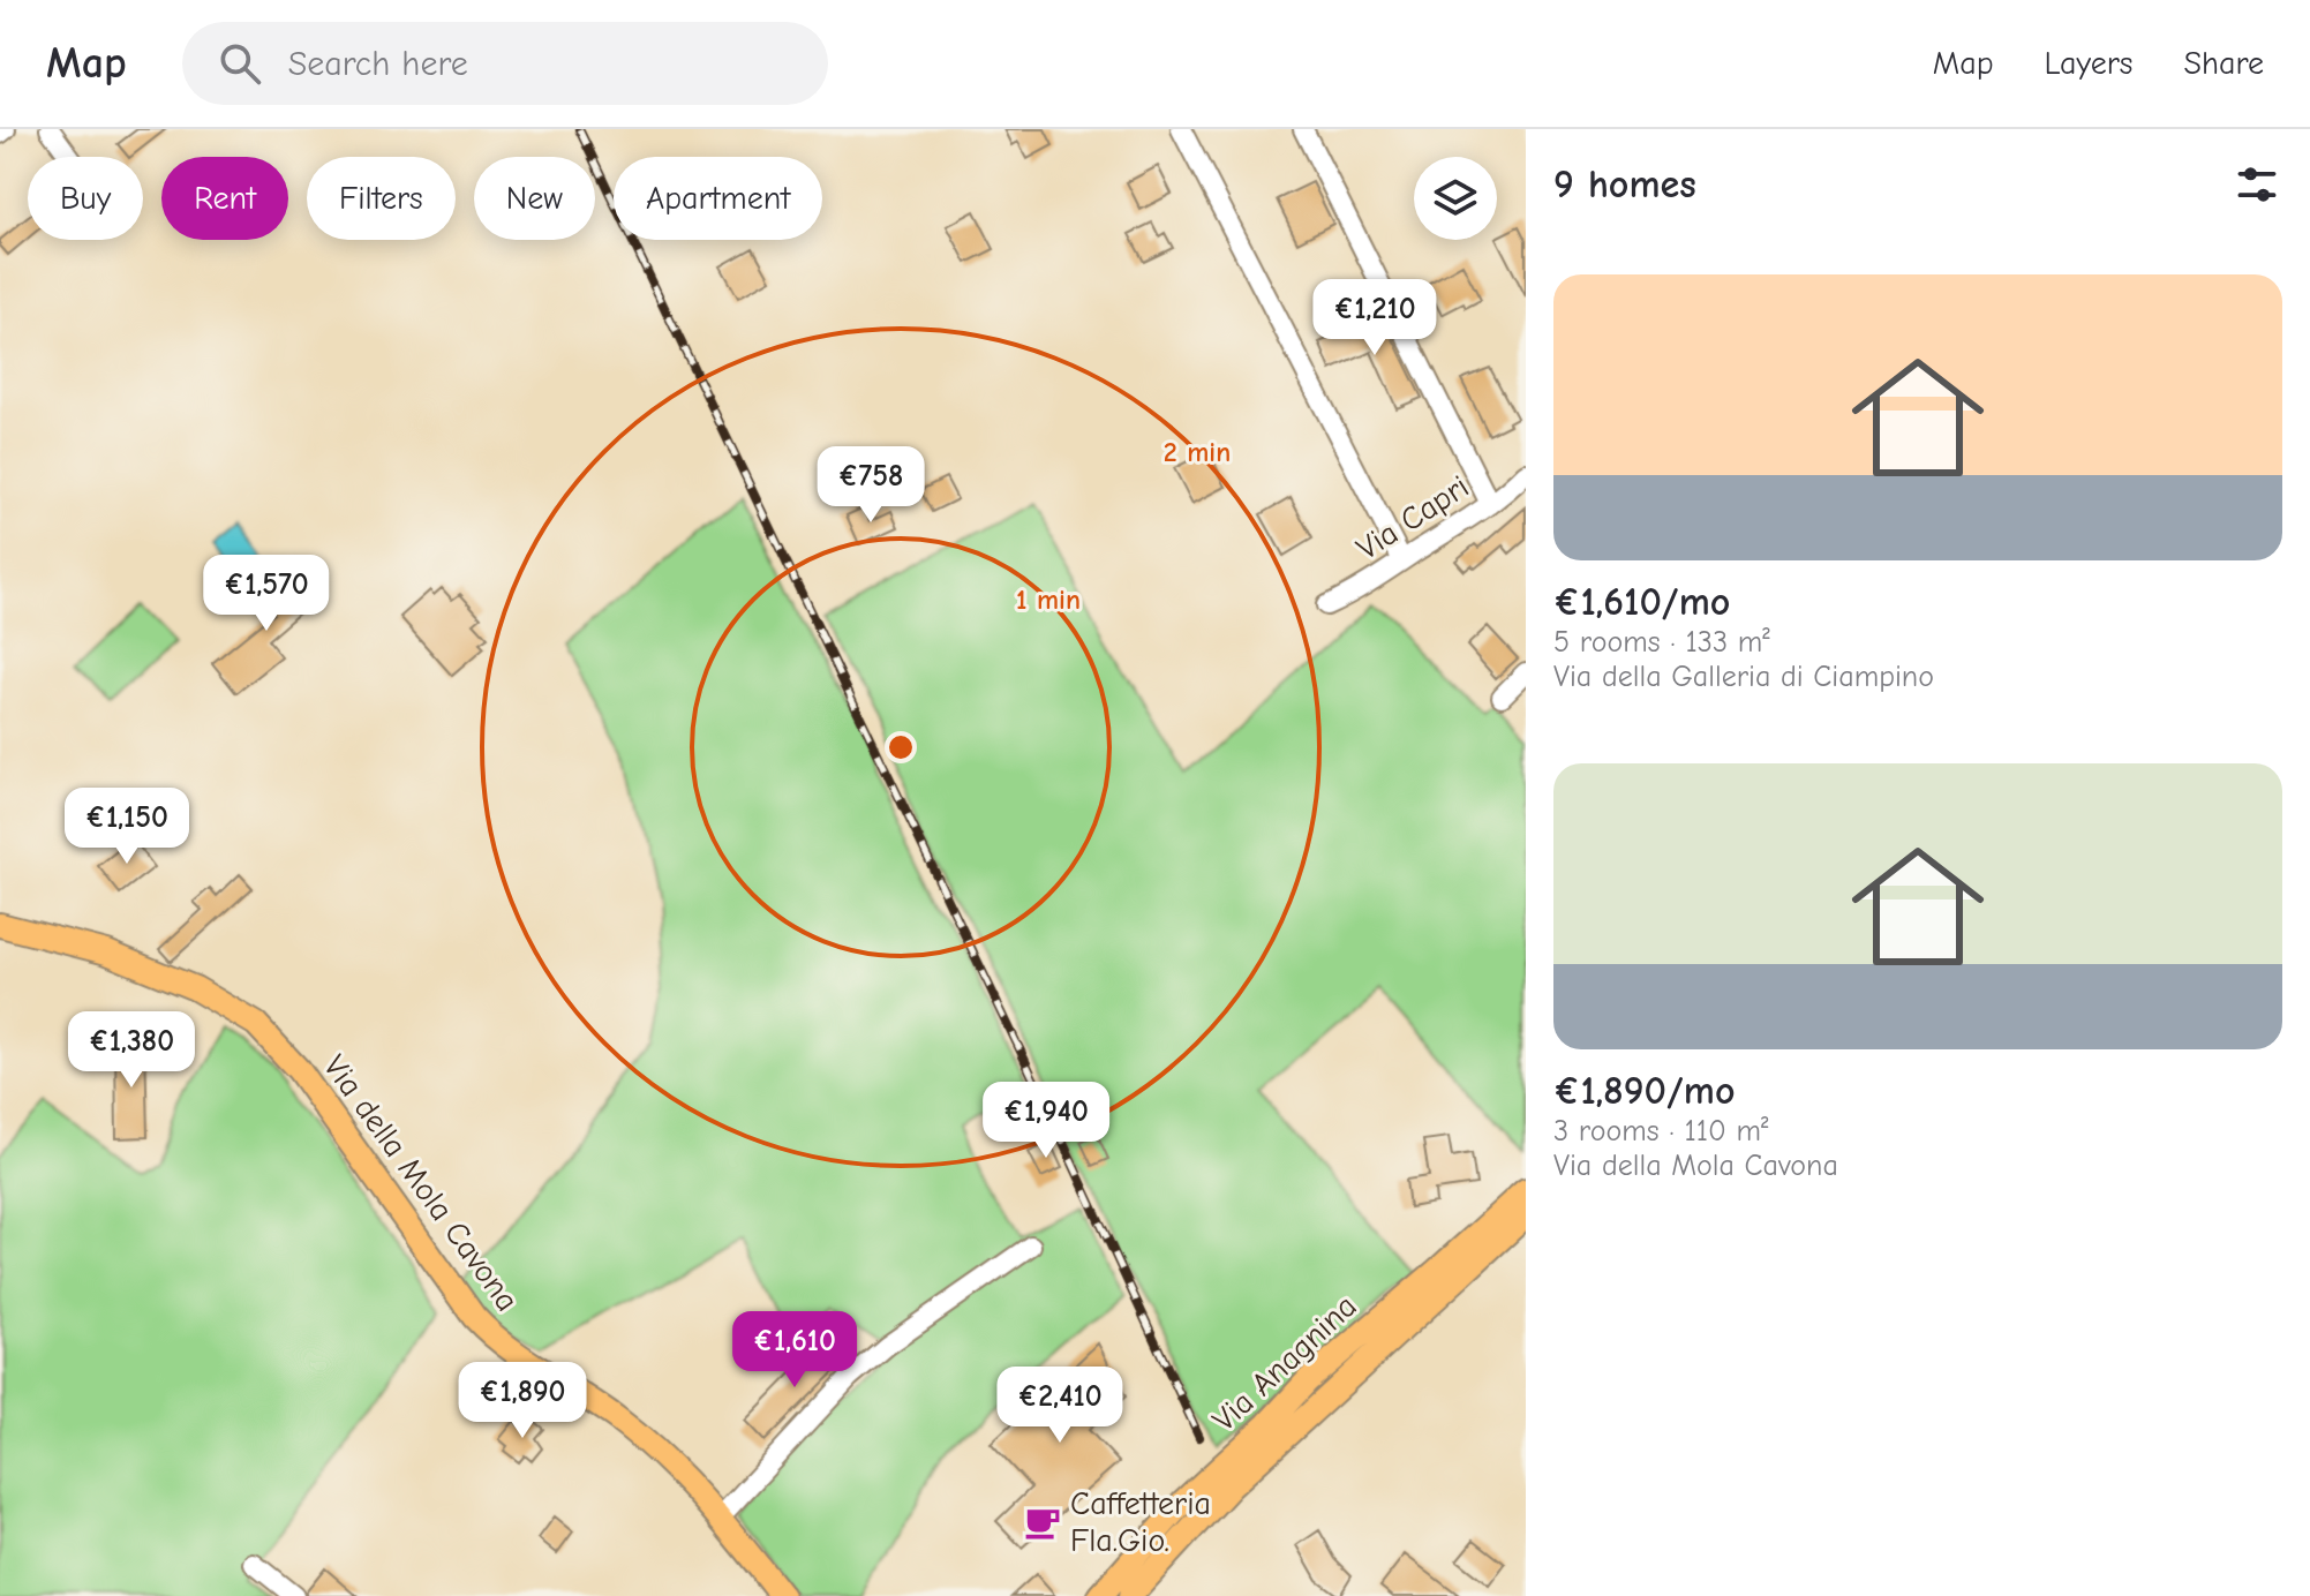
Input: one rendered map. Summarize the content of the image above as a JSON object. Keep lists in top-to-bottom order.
{
  "streets": {
    "main road": ["Via della Mola Cavona", "Via Anagnina"],
    "street": ["Via Capri"]
  },
  "places": {
    "cafe": ["Caffetteria Fla.Gio."]
  },
  "page": {
    "header": "Map",
    "search": "Search here",
    "nav": ["Map", "Layers", "Share"],
    "heading": "9 homes",
    "chip": [
      "Buy",
      "Rent",
      "Filters",
      "New",
      "Apartment"
    ],
    "list": [
      {
        "name": "€1,610/mo",
        "note": "5 rooms · 133 m² · Via della Galleria di Ciampino"
      },
      {
        "name": "€1,890/mo",
        "note": "3 rooms · 110 m² · Via della Mola Cavona"
      }
    ],
    "price": [
      "€1,210",
      "€758",
      "€1,570",
      "€1,150",
      "€1,380",
      "€1,940",
      "€1,610",
      "€1,890",
      "€2,410"
    ]
  },
  "rings": ["2 min", "1 min"]
}
